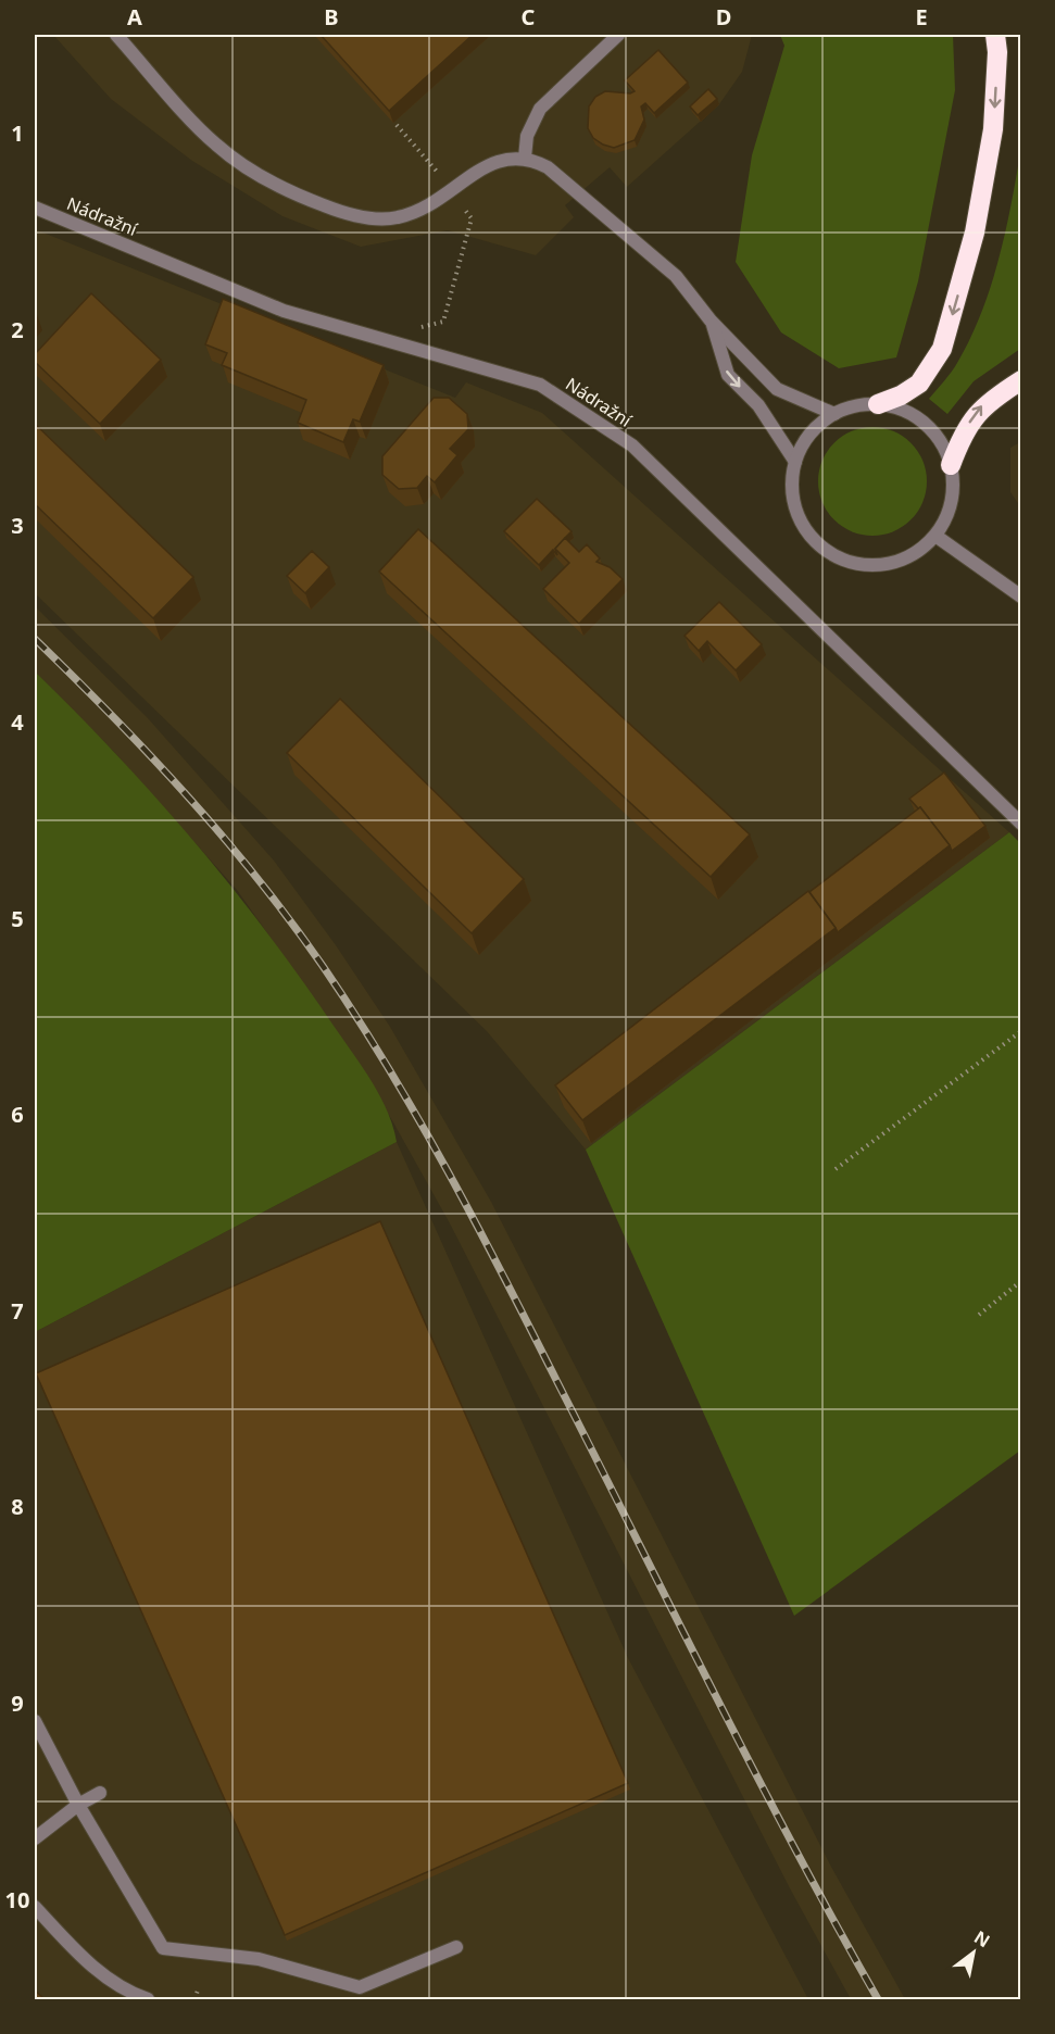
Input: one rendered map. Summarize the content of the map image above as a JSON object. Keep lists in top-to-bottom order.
{
  "streets": {
    "street": ["Nádražní"]
  },
  "north": "top right",
  "grid": {
    "columns": [
      "A",
      "B",
      "C",
      "D",
      "E"
    ],
    "rows": [
      "1",
      "2",
      "3",
      "4",
      "5",
      "6",
      "7",
      "8",
      "9",
      "10"
    ]
  }
}
